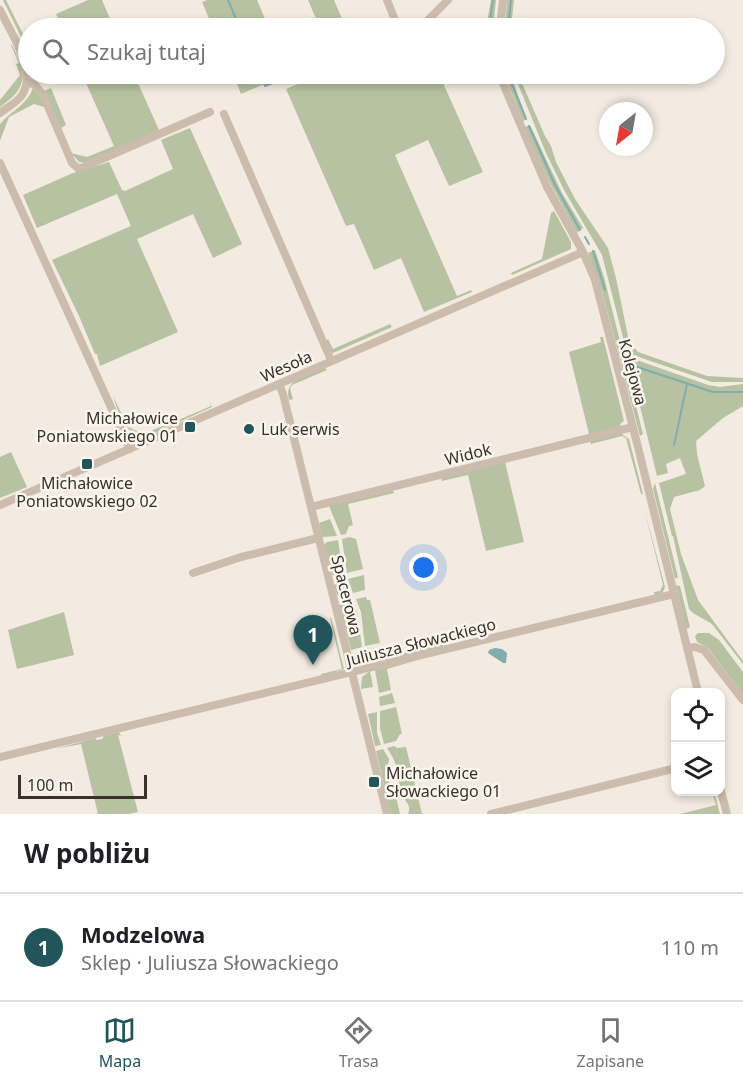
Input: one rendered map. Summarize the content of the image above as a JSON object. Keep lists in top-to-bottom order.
{
  "streets": {
    "street": [
      "Wesoła",
      "Kolejowa",
      "Widok",
      "Spacerowa",
      "Juliusza Słowackiego"
    ]
  },
  "crossings": [
    ["Wesoła", "Kolejowa"],
    ["Wesoła", "Spacerowa"],
    ["Kolejowa", "Widok"],
    ["Kolejowa", "Juliusza Słowackiego"],
    ["Widok", "Spacerowa"],
    ["Spacerowa", "Juliusza Słowackiego"]
  ],
  "places": {
    "transit": ["Michałowice Poniatowskiego 01", "Michałowice Poniatowskiego 02", "Michałowice Słowackiego 01"],
    "other": ["Luk serwis"]
  },
  "scale_bar": "100 m",
  "north": "bottom left",
  "page": {
    "search": "Szukaj tutaj",
    "pins": "1",
    "scale": "100 m",
    "heading": "W pobliżu",
    "list": [
      {
        "mark": "1",
        "name": "Modzelowa",
        "note": "Sklep · Juliusza Słowackiego",
        "value": "110 m"
      }
    ],
    "nav": ["Mapa", "Trasa", "Zapisane"]
  }
}
